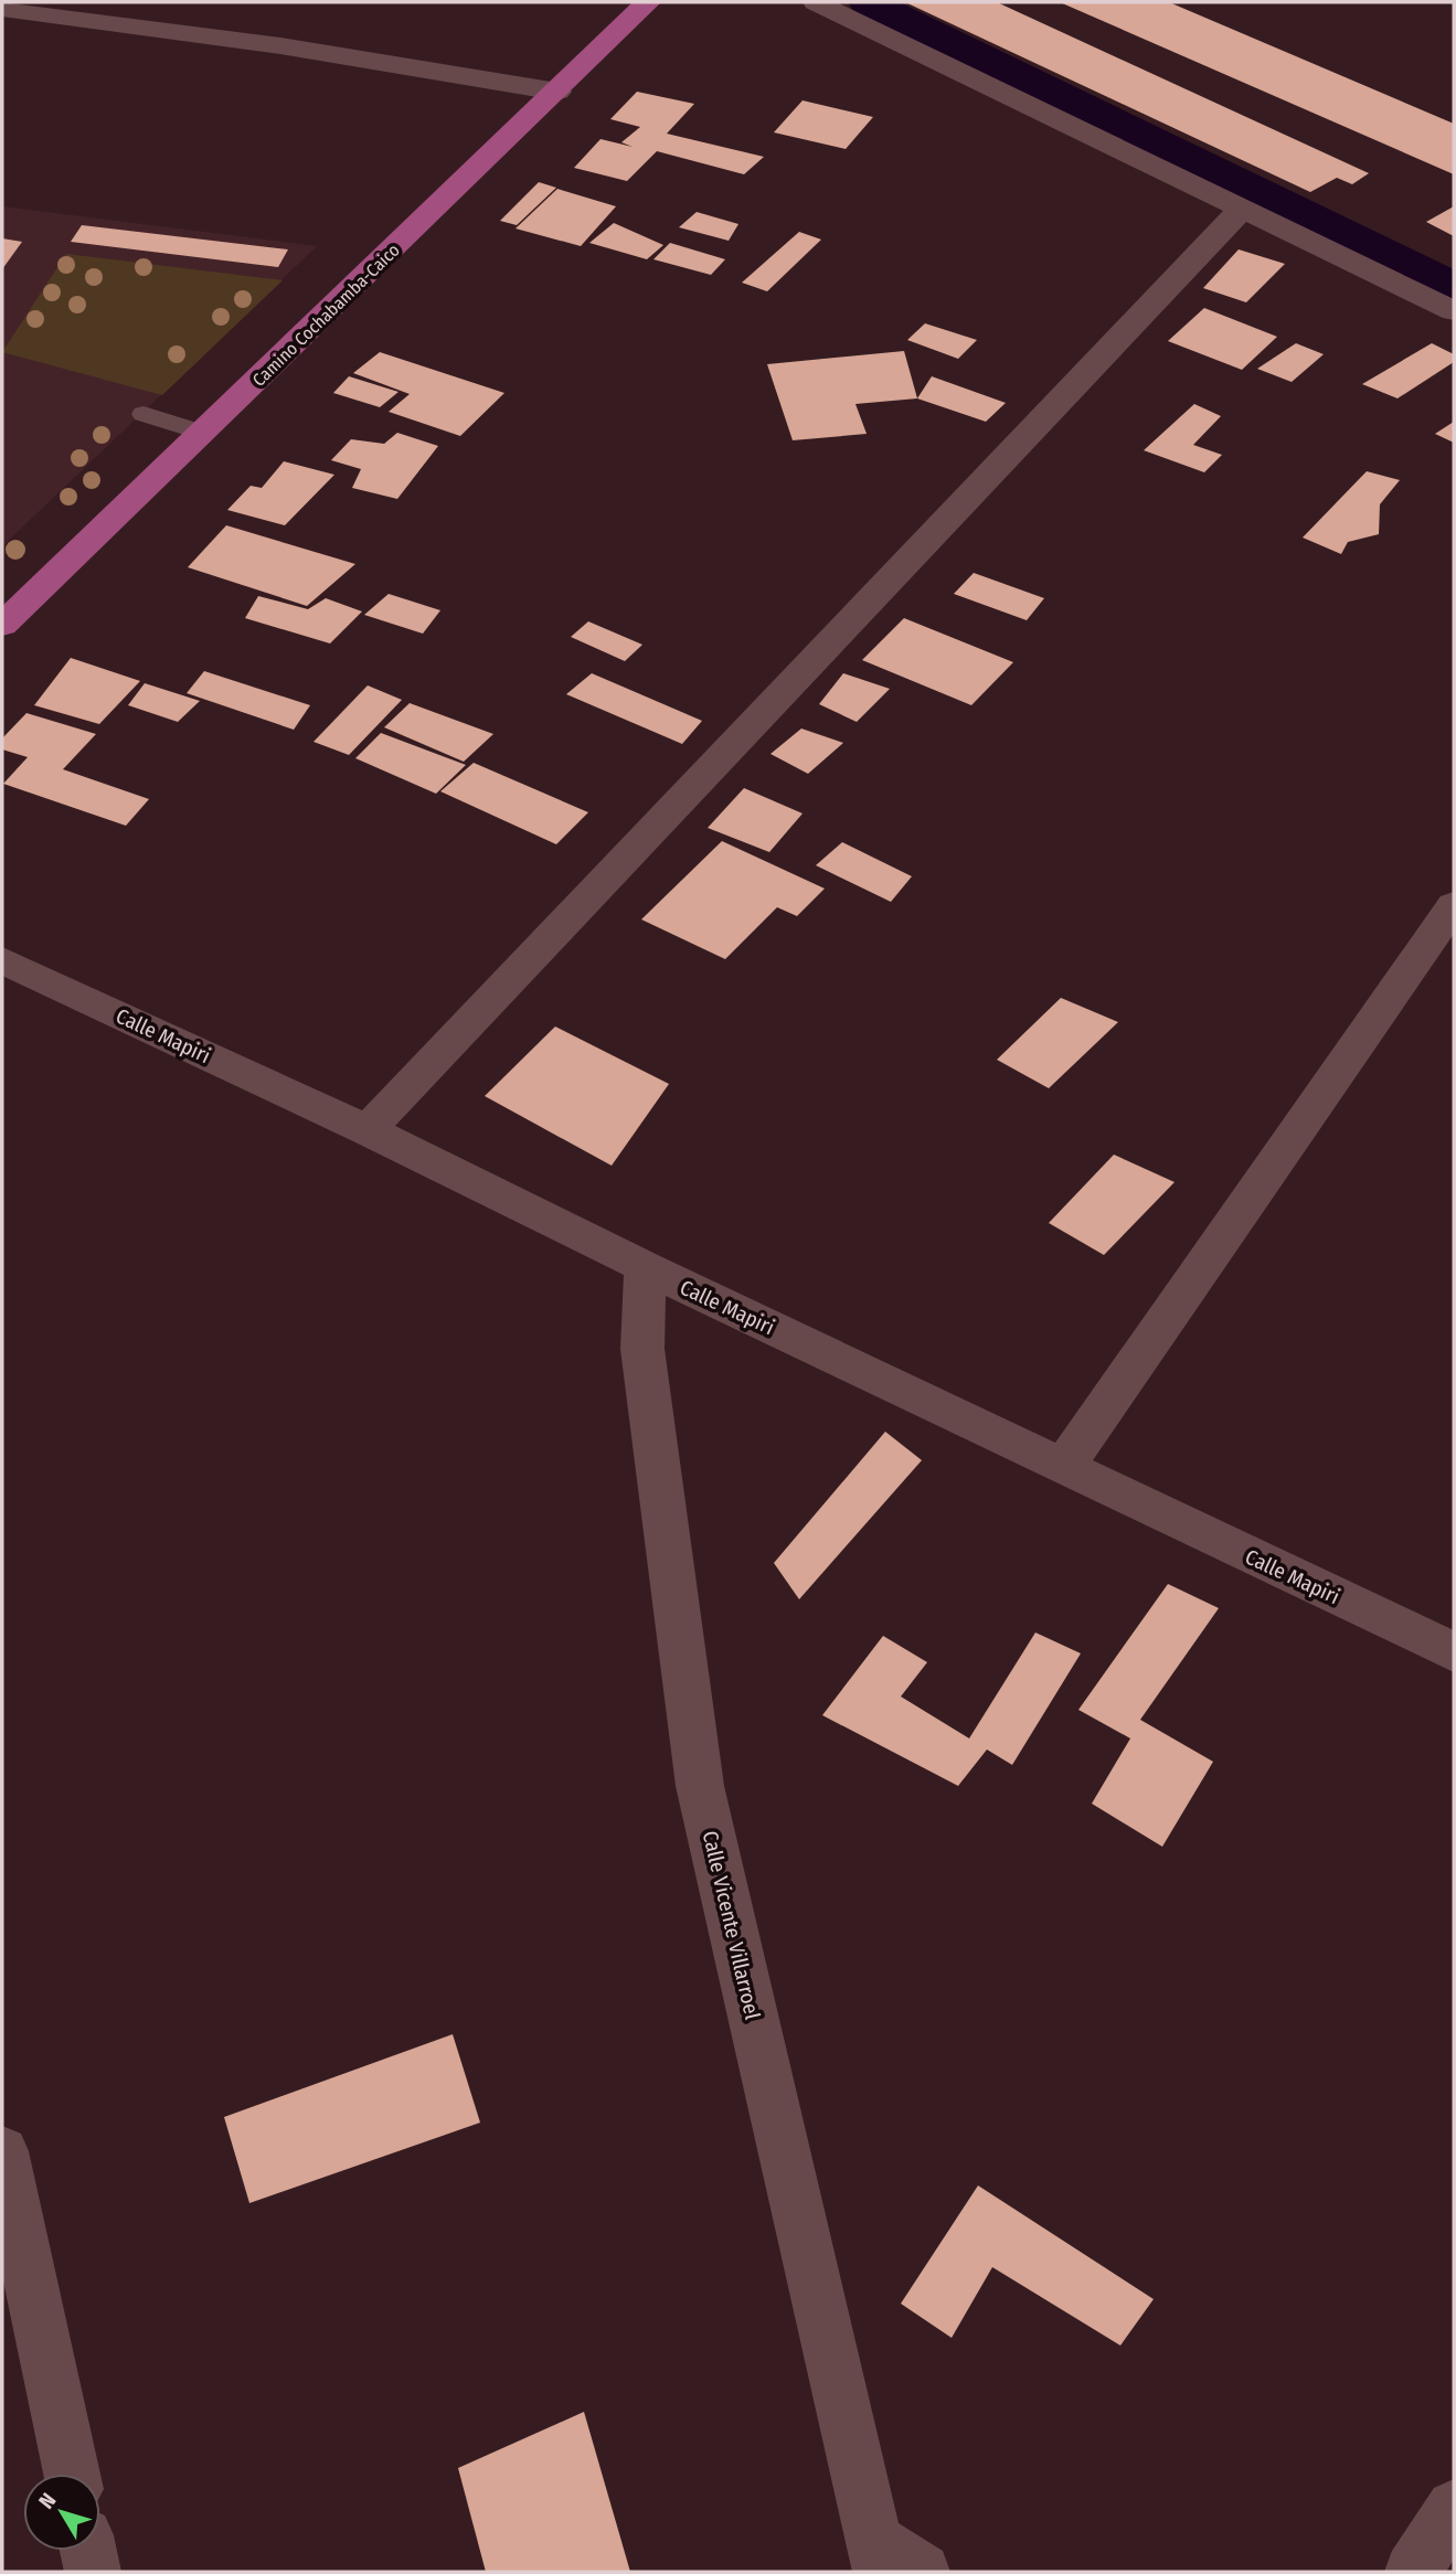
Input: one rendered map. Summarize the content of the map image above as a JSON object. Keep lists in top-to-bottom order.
{
  "streets": {
    "main road": ["Camino Cochabamba-Caico"],
    "street": ["Calle Mapiri", "Calle Vicente Villarroel"]
  },
  "crossings": [
    ["Calle Mapiri", "Calle Vicente Villarroel"]
  ],
  "north": "top left"
}
